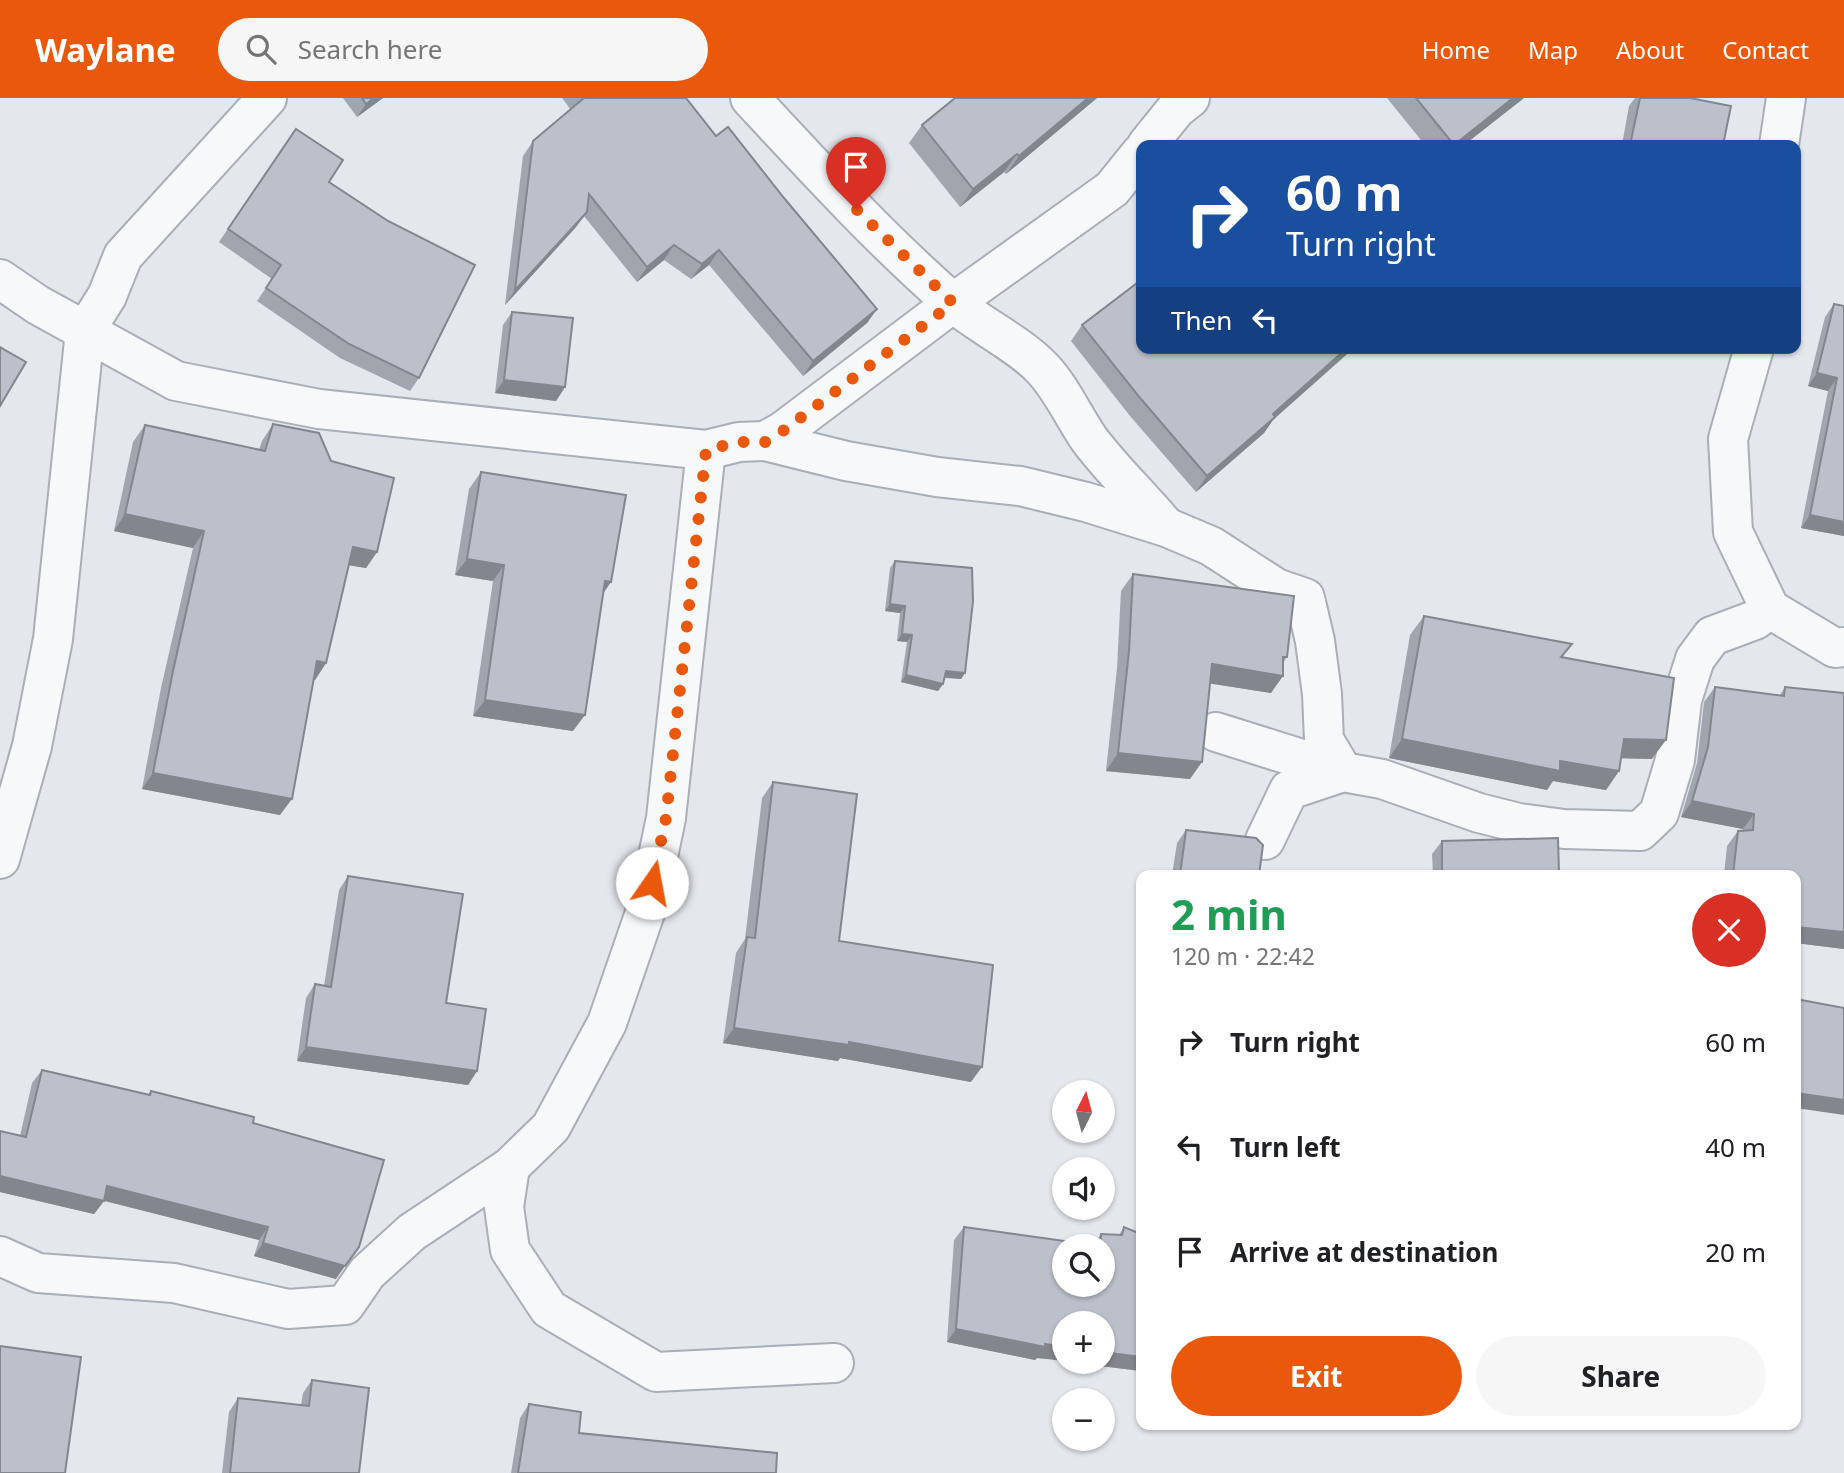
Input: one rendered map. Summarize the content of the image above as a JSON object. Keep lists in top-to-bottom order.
{
  "north": "top",
  "page": {
    "header": "Waylane",
    "search": "Search here",
    "nav": [
      "Home",
      "Map",
      "About",
      "Contact"
    ],
    "turn": ["60 m", "Turn right"],
    "then": "Then",
    "heading": ["2 min", "120 m · 22:42"],
    "list": [
      {
        "name": "Turn right",
        "value": "60 m"
      },
      {
        "name": "Turn left",
        "value": "40 m"
      },
      {
        "name": "Arrive at destination",
        "value": "20 m"
      }
    ],
    "map_buttons": ["+", "−"],
    "buttons": ["Exit", "Share"]
  }
}
